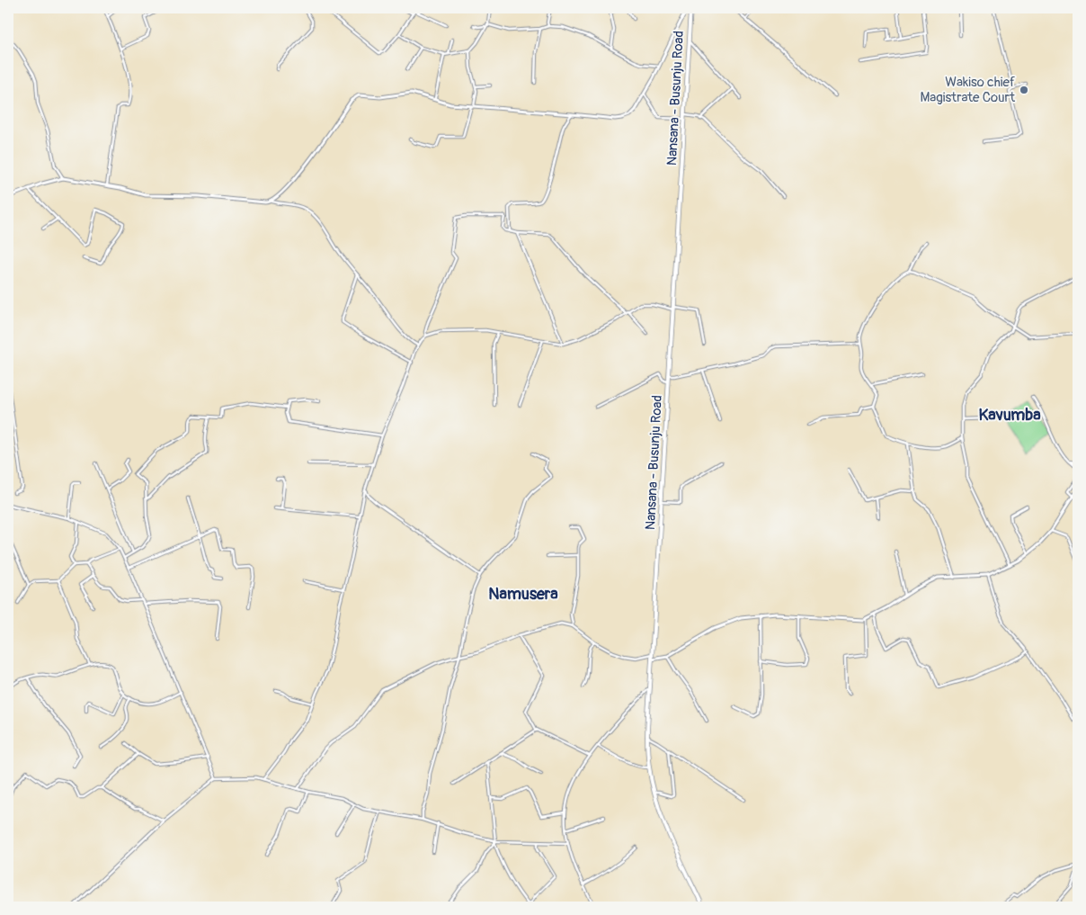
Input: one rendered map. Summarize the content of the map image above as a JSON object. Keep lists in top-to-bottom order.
{
  "streets": {
    "main road": ["Nansana - Busunju Road"]
  },
  "districts": ["Kavumba", "Namusera"],
  "places": ["Wakiso chief Magistrate Court"]
}
